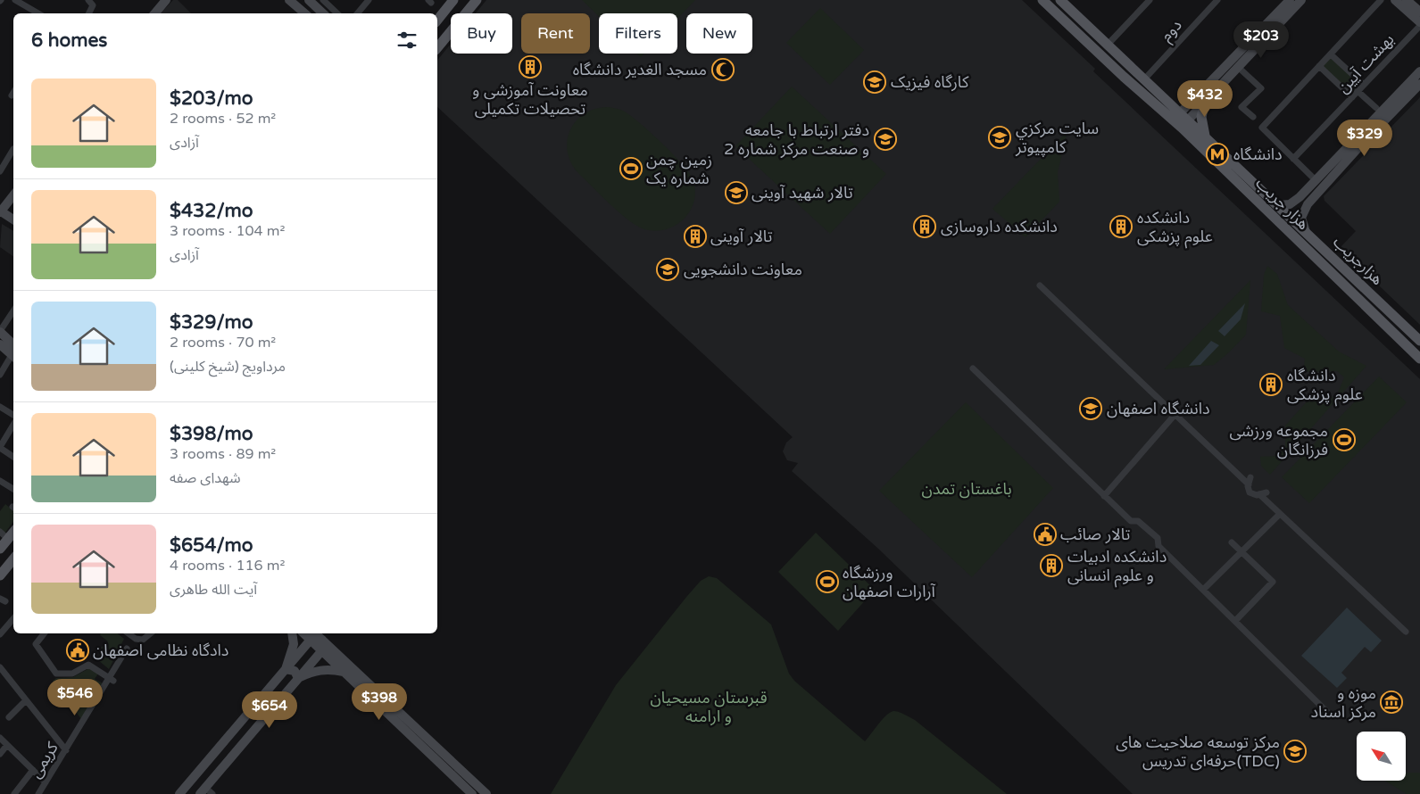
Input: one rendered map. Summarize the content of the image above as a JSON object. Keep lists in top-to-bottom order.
{
  "streets": {
    "main road": ["هزار جریب", "هزارجریب"],
    "street": ["دوم", "بهشت آیین", "کریمی"]
  },
  "crossings": [
    ["دوم", "هزارجریب"],
    ["هزار جریب", "هزارجریب"]
  ],
  "parks": ["باغستان تمدن", "قبرستان مسیحیان و ارامنه"],
  "places": {
    "building": [
      "معاونت آموزشی و تحصیلات تکمیلی",
      "دانشکده داروسازی",
      "دانشکده علوم پزشکی",
      "تالار آوینی",
      "دانشگاه علوم پزشکی",
      "دانشکده ادبیات و علوم انسانی"
    ],
    "mosque": ["مسجد الغدیر دانشگاه"],
    "school or university": [
      "کارگاه فیزیک",
      "سايت مرکزي کامپيوتر",
      "دفتر ارتباط با جامعه و صنعت مرکز شماره 2",
      "تالار شهید آوینی",
      "معاونت دانشجویی",
      "دانشگاه اصفهان",
      "مرکز توسعه صلاحیت های حرفه‌ای تدریس(TDC)"
    ],
    "metro station": ["دانشگاه"],
    "sports": ["زمین چمن شماره یک", "مجموعه ورزشی فرزانگان", "ورزشگاه آرارات اصفهان"],
    "public building": ["تالار صائب", "دادگاه نظامی اصفهان"],
    "museum": ["موزه و مرکز اسناد"]
  },
  "north": "top left",
  "page": {
    "chip": [
      "Buy",
      "Rent",
      "Filters",
      "New"
    ],
    "heading": "6 homes",
    "price": [
      "$203",
      "$432",
      "$329",
      "$546",
      "$398",
      "$654"
    ],
    "list": [
      {
        "name": "$203/mo",
        "note": "2 rooms · 52 m² · آزادی"
      },
      {
        "name": "$432/mo",
        "note": "3 rooms · 104 m² · آزادی"
      },
      {
        "name": "$329/mo",
        "note": "2 rooms · 70 m² · مرداویج (شیخ کلینی)"
      },
      {
        "name": "$398/mo",
        "note": "3 rooms · 89 m² · شهدای صفه"
      },
      {
        "name": "$654/mo",
        "note": "4 rooms · 116 m² · آیت الله طاهری"
      }
    ]
  }
}
